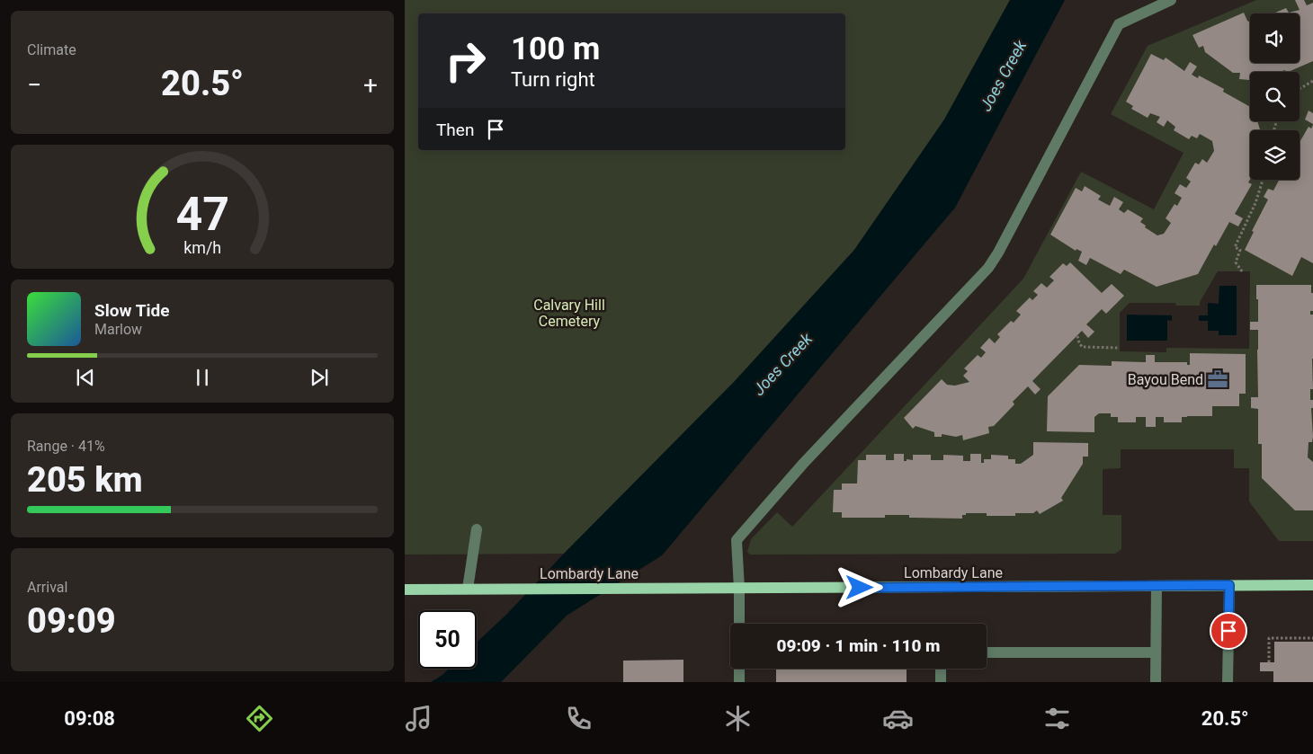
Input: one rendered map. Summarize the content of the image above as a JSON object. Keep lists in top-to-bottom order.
{
  "streets": {
    "main road": ["Lombardy Lane"]
  },
  "water": ["Joes Creek"],
  "parks": ["Calvary Hill Cemetery"],
  "places": {
    "office": ["Bayou Bend"]
  },
  "page": {
    "tile": [
      "Climate",
      ["Range · 41%", "205 km"],
      ["Arrival", "09:09"]
    ],
    "turn": ["100 m", "Turn right"],
    "heat": ["−", "20.5°", "+"],
    "then": "Then",
    "song": ["Slow Tide", "Marlow"],
    "limit": "50",
    "trip": "09:09 · 1 min · 110 m",
    "tabs": ["09:08", "20.5°"],
    "gauge": ["47", "km/h"]
  }
}
